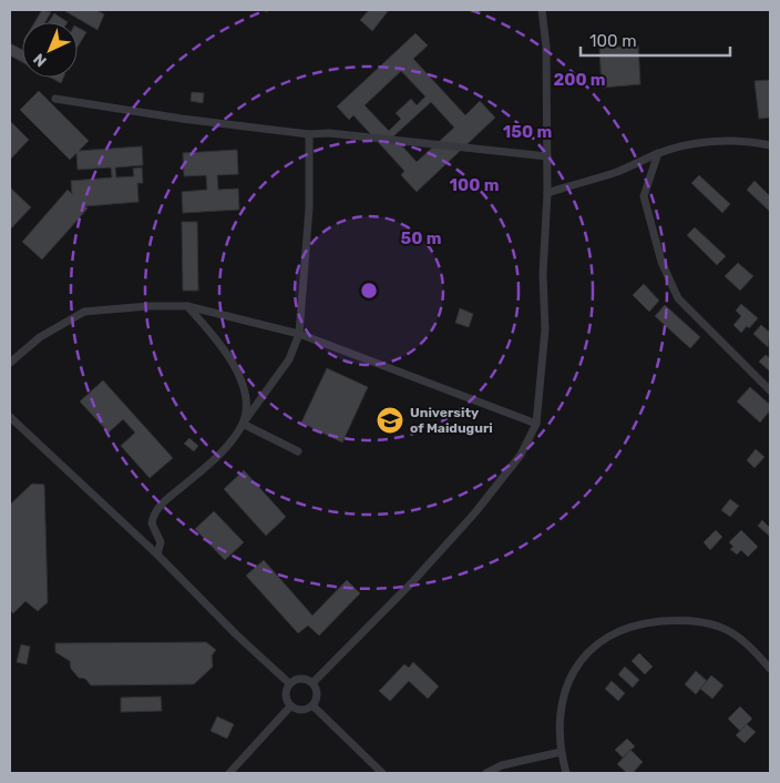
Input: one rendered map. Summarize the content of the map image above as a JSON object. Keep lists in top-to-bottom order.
{
  "places": {
    "school or university": ["University of Maiduguri"]
  },
  "scale_bar": "100 m",
  "north": "bottom left",
  "rings": [
    "200 m",
    "150 m",
    "100 m",
    "50 m"
  ]
}
